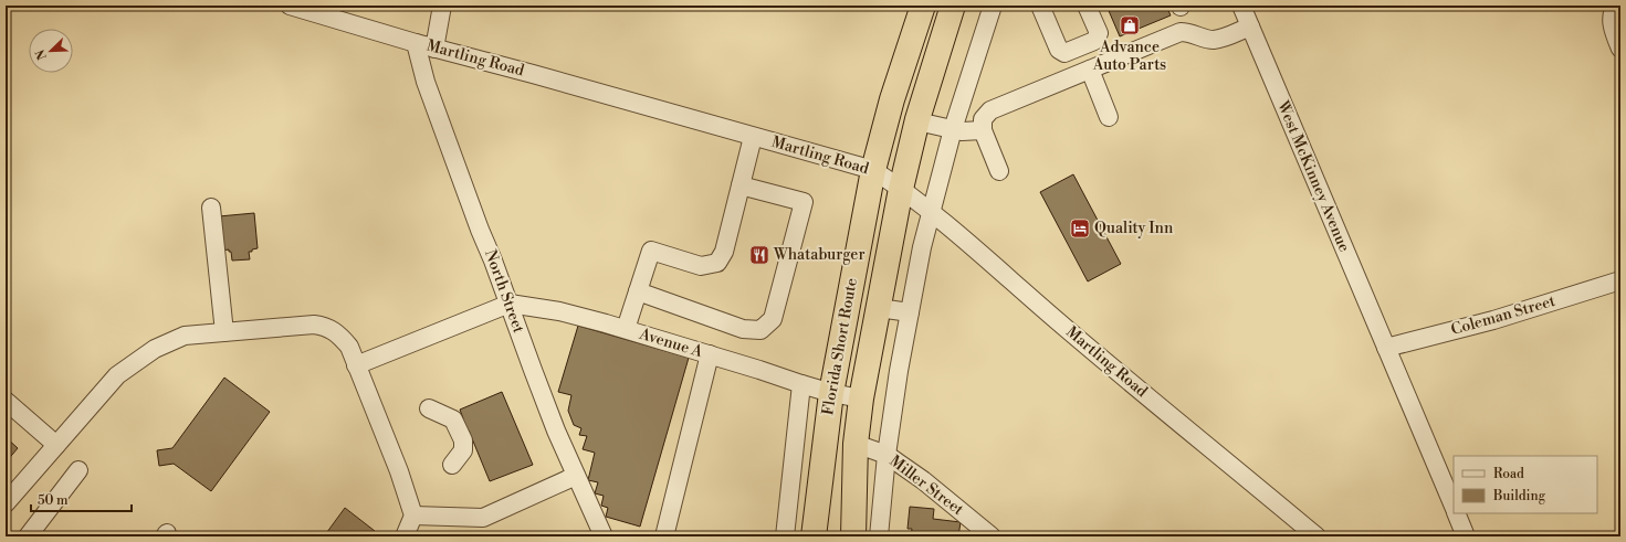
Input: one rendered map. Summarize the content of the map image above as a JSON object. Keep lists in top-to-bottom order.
{
  "streets": {
    "highway": ["Florida Short Route"],
    "street": [
      "Martling Road",
      "West McKinney Avenue",
      "North Street",
      "Coleman Street",
      "Avenue A",
      "Miller Street"
    ]
  },
  "crossings": [
    ["Martling Road", "North Street"],
    ["Martling Road", "Florida Short Route"],
    ["West McKinney Avenue", "Coleman Street"],
    ["North Street", "Avenue A"],
    ["Avenue A", "Florida Short Route"],
    ["Florida Short Route", "Miller Street"]
  ],
  "places": {
    "shop": ["Advance Auto Parts"],
    "hotel": ["Quality Inn"],
    "restaurant": ["Whataburger"]
  },
  "legend": ["Road", "Building"],
  "scale_bar": "50 m",
  "north": "bottom left"
}
